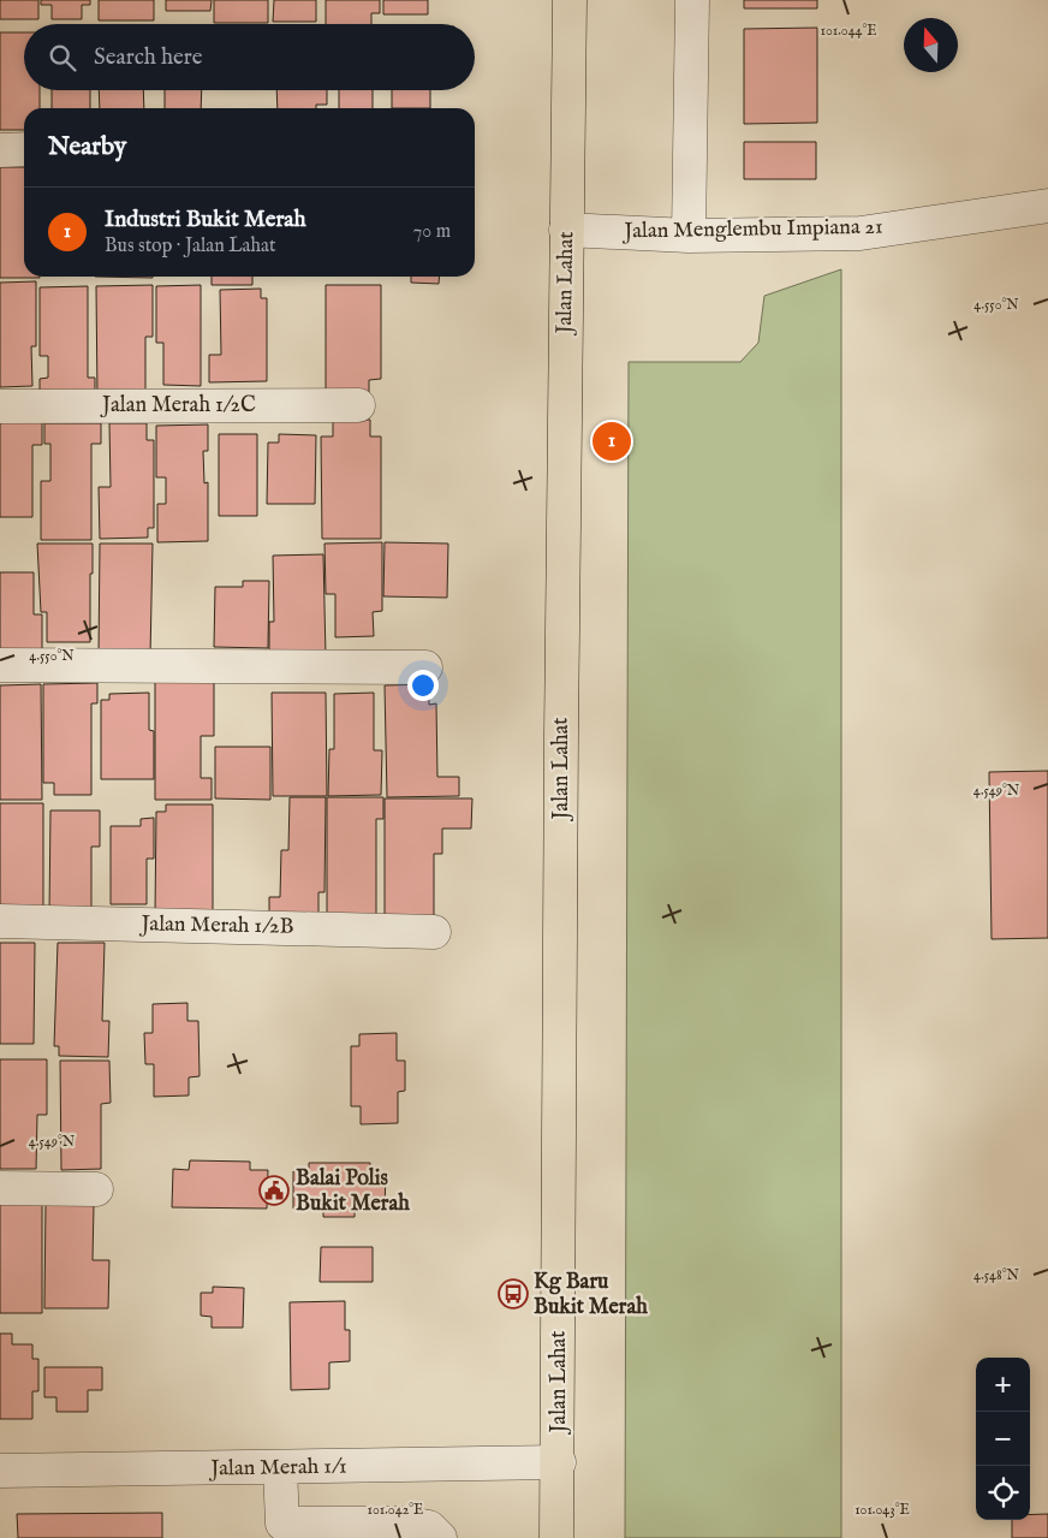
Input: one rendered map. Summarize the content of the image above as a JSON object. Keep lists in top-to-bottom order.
{
  "streets": {
    "main road": ["Jalan Lahat"],
    "street": [
      "Jalan Menglembu Impiana 21",
      "Jalan Merah 1/2C",
      "Jalan Merah 1/2B",
      "Jalan Merah 1/1"
    ]
  },
  "crossings": [
    ["Jalan Menglembu Impiana 21", "Jalan Lahat"],
    ["Jalan Lahat", "Jalan Merah 1/1"]
  ],
  "places": {
    "public building": ["Balai Polis Bukit Merah"],
    "bus stop": ["Kg Baru Bukit Merah"]
  },
  "north": "top",
  "page": {
    "search": "Search here",
    "heading": "Nearby",
    "list": [
      {
        "mark": "1",
        "name": "Industri Bukit Merah",
        "note": "Bus stop · Jalan Lahat",
        "value": "70 m"
      }
    ],
    "pins": "1",
    "map_buttons": ["+", "−"]
  },
  "coordinates": [
    "101.044°E",
    "4.550°N",
    "4.549°N",
    "4.548°N",
    "101.042°E",
    "101.043°E"
  ]
}
